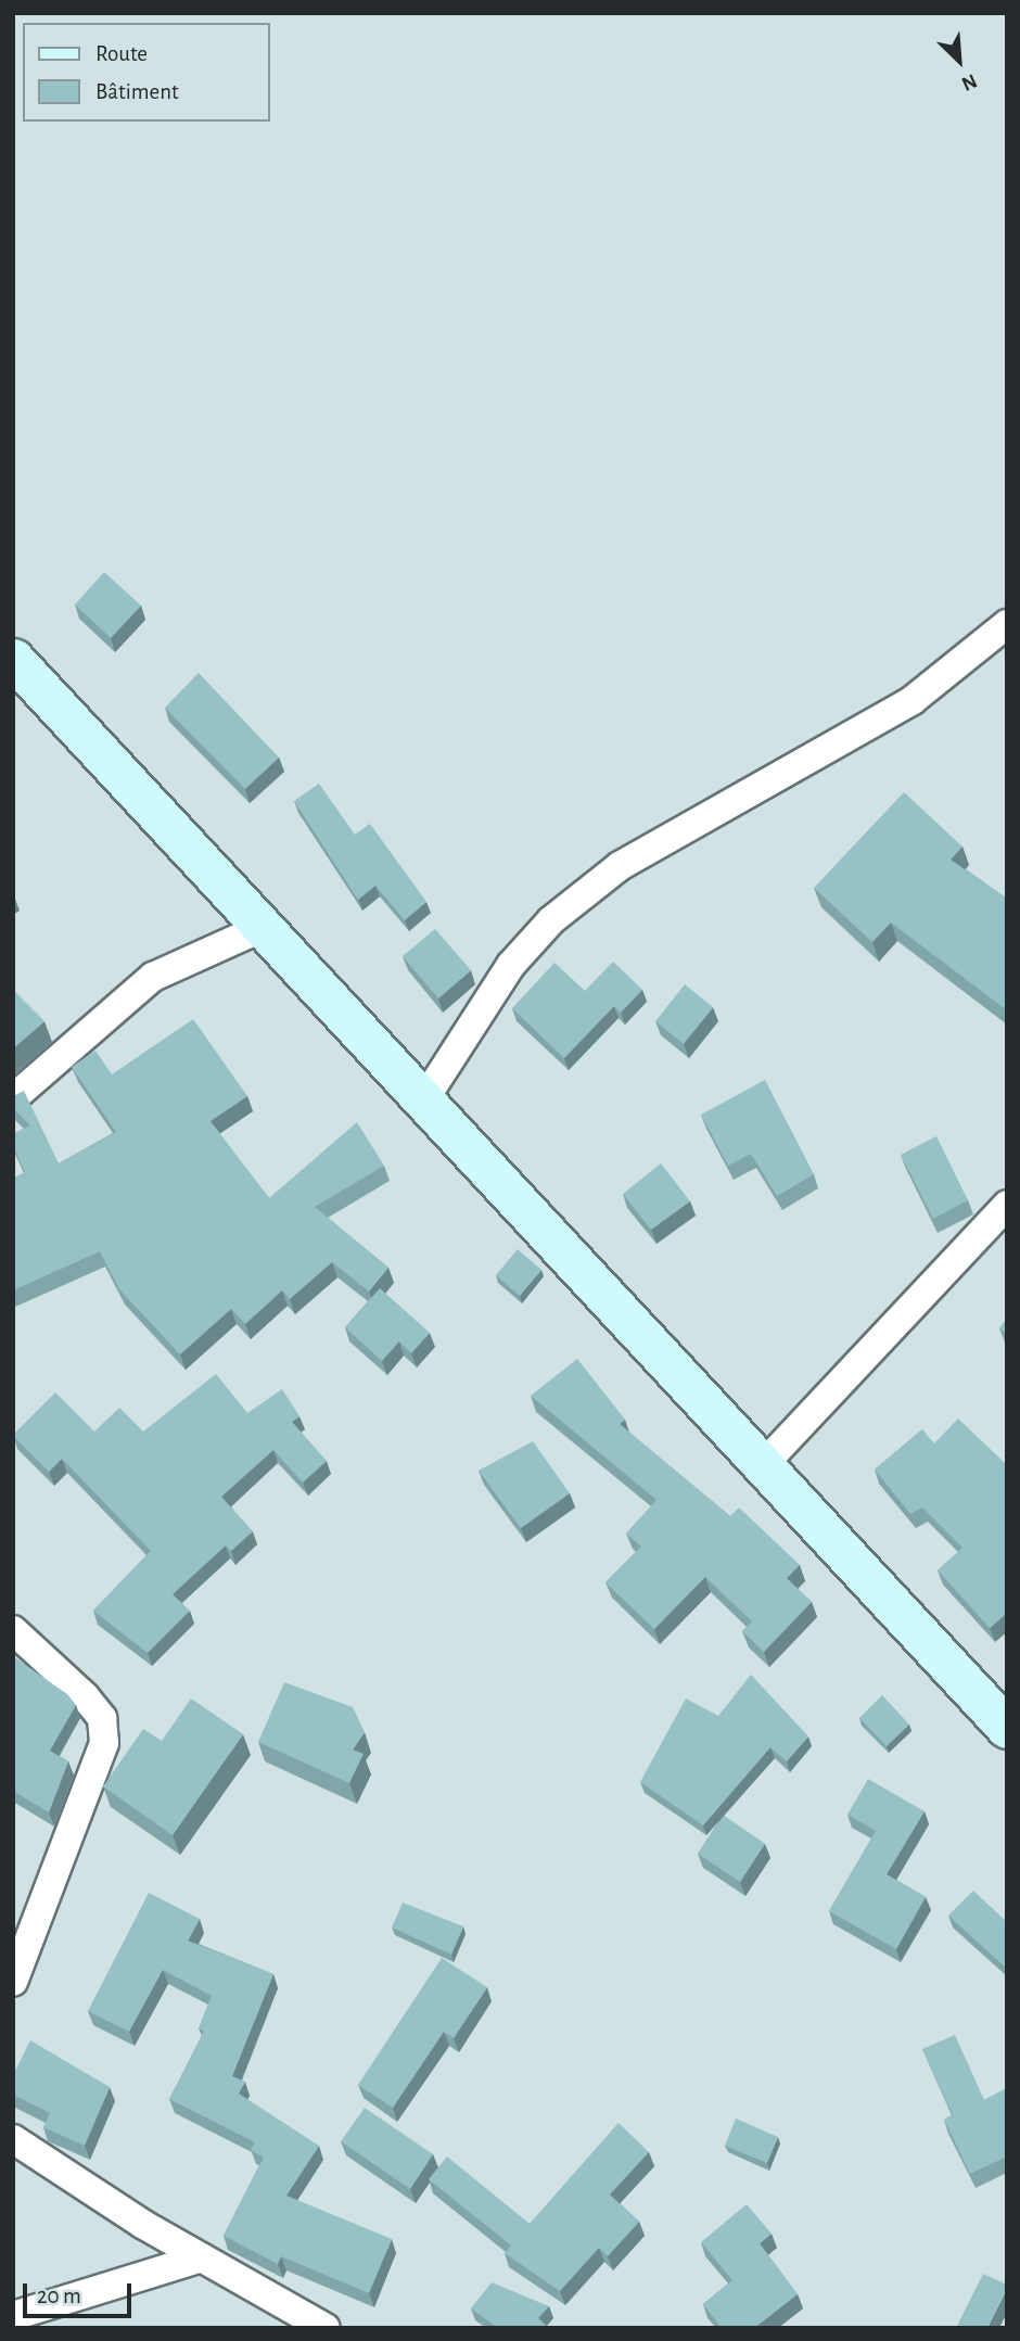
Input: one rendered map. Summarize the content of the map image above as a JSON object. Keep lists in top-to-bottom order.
{
  "legend": ["Route", "Bâtiment"],
  "scale_bar": "20 m",
  "north": "bottom right"
}
